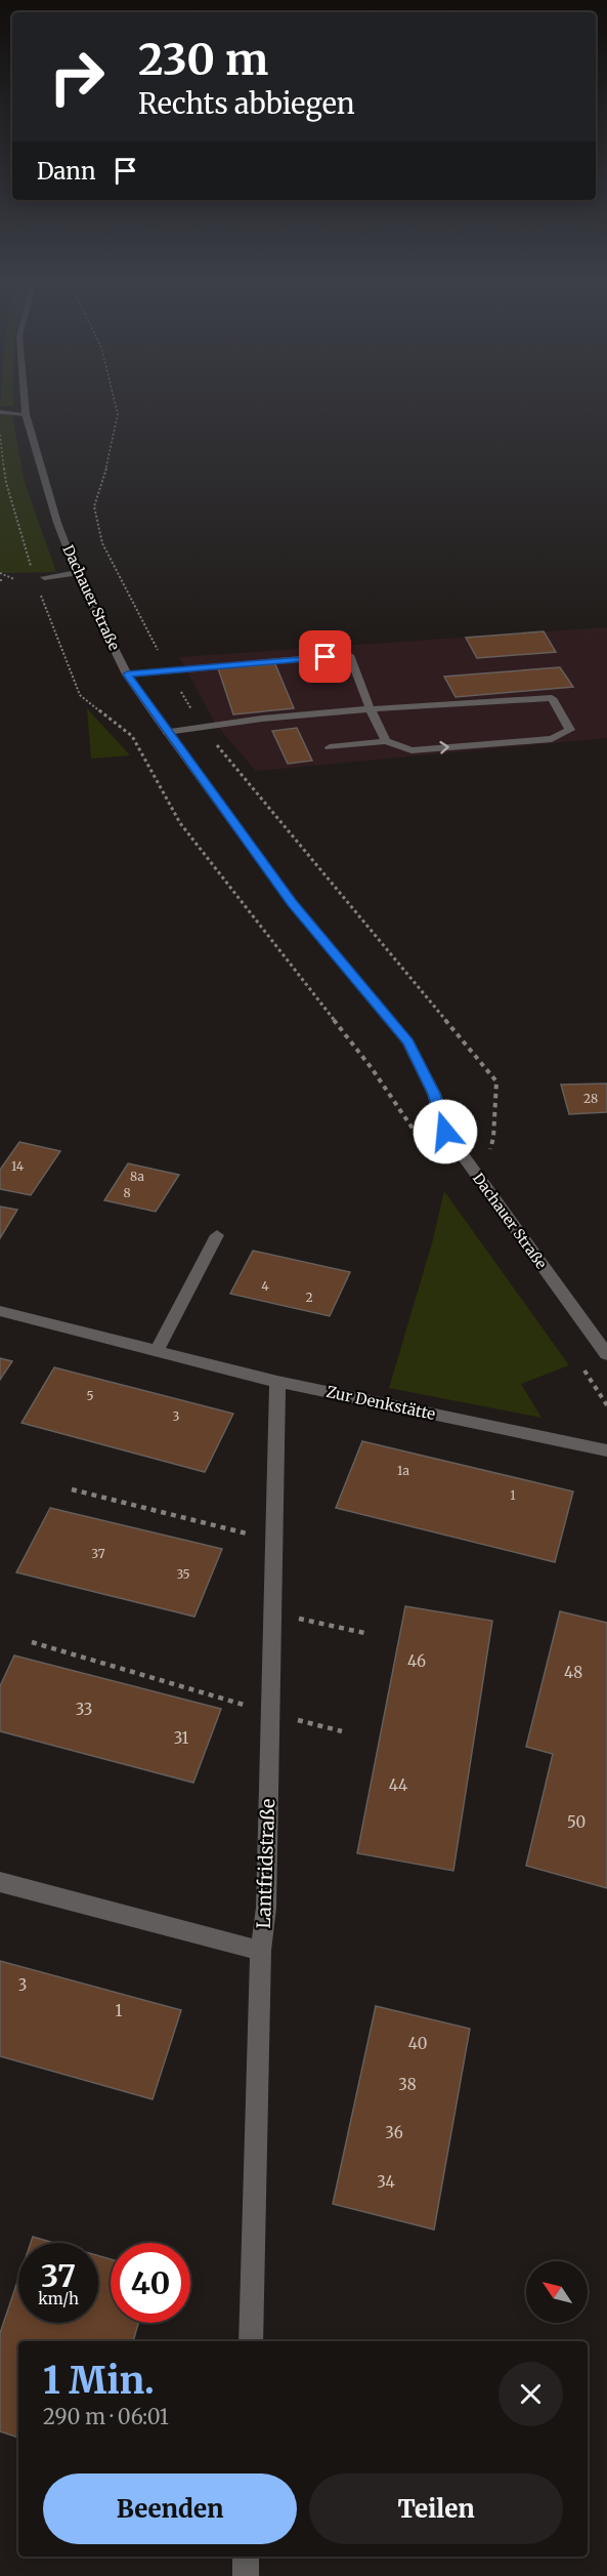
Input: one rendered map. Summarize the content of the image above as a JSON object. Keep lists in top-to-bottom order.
{
  "streets": {
    "street": ["Dachauer Straße", "Zur Denkstätte", "Lantfridstraße"]
  },
  "crossings": [
    ["Zur Denkstätte", "Lantfridstraße"]
  ],
  "house_numbers": [
    "28",
    "14",
    "8a",
    "8",
    "4",
    "2",
    "5",
    "3",
    "1a",
    "1",
    "37",
    "35",
    "46",
    "48",
    "33",
    "31",
    "44",
    "50",
    "3",
    "1",
    "40",
    "38",
    "36",
    "34"
  ],
  "north": "top left",
  "page": {
    "turn": ["230 m", "Rechts abbiegen"],
    "then": "Dann",
    "speed": "37 km/h",
    "limit": "40",
    "heading": ["1 Min.", "290 m · 06:01"],
    "buttons": ["Beenden", "Teilen"]
  }
}
